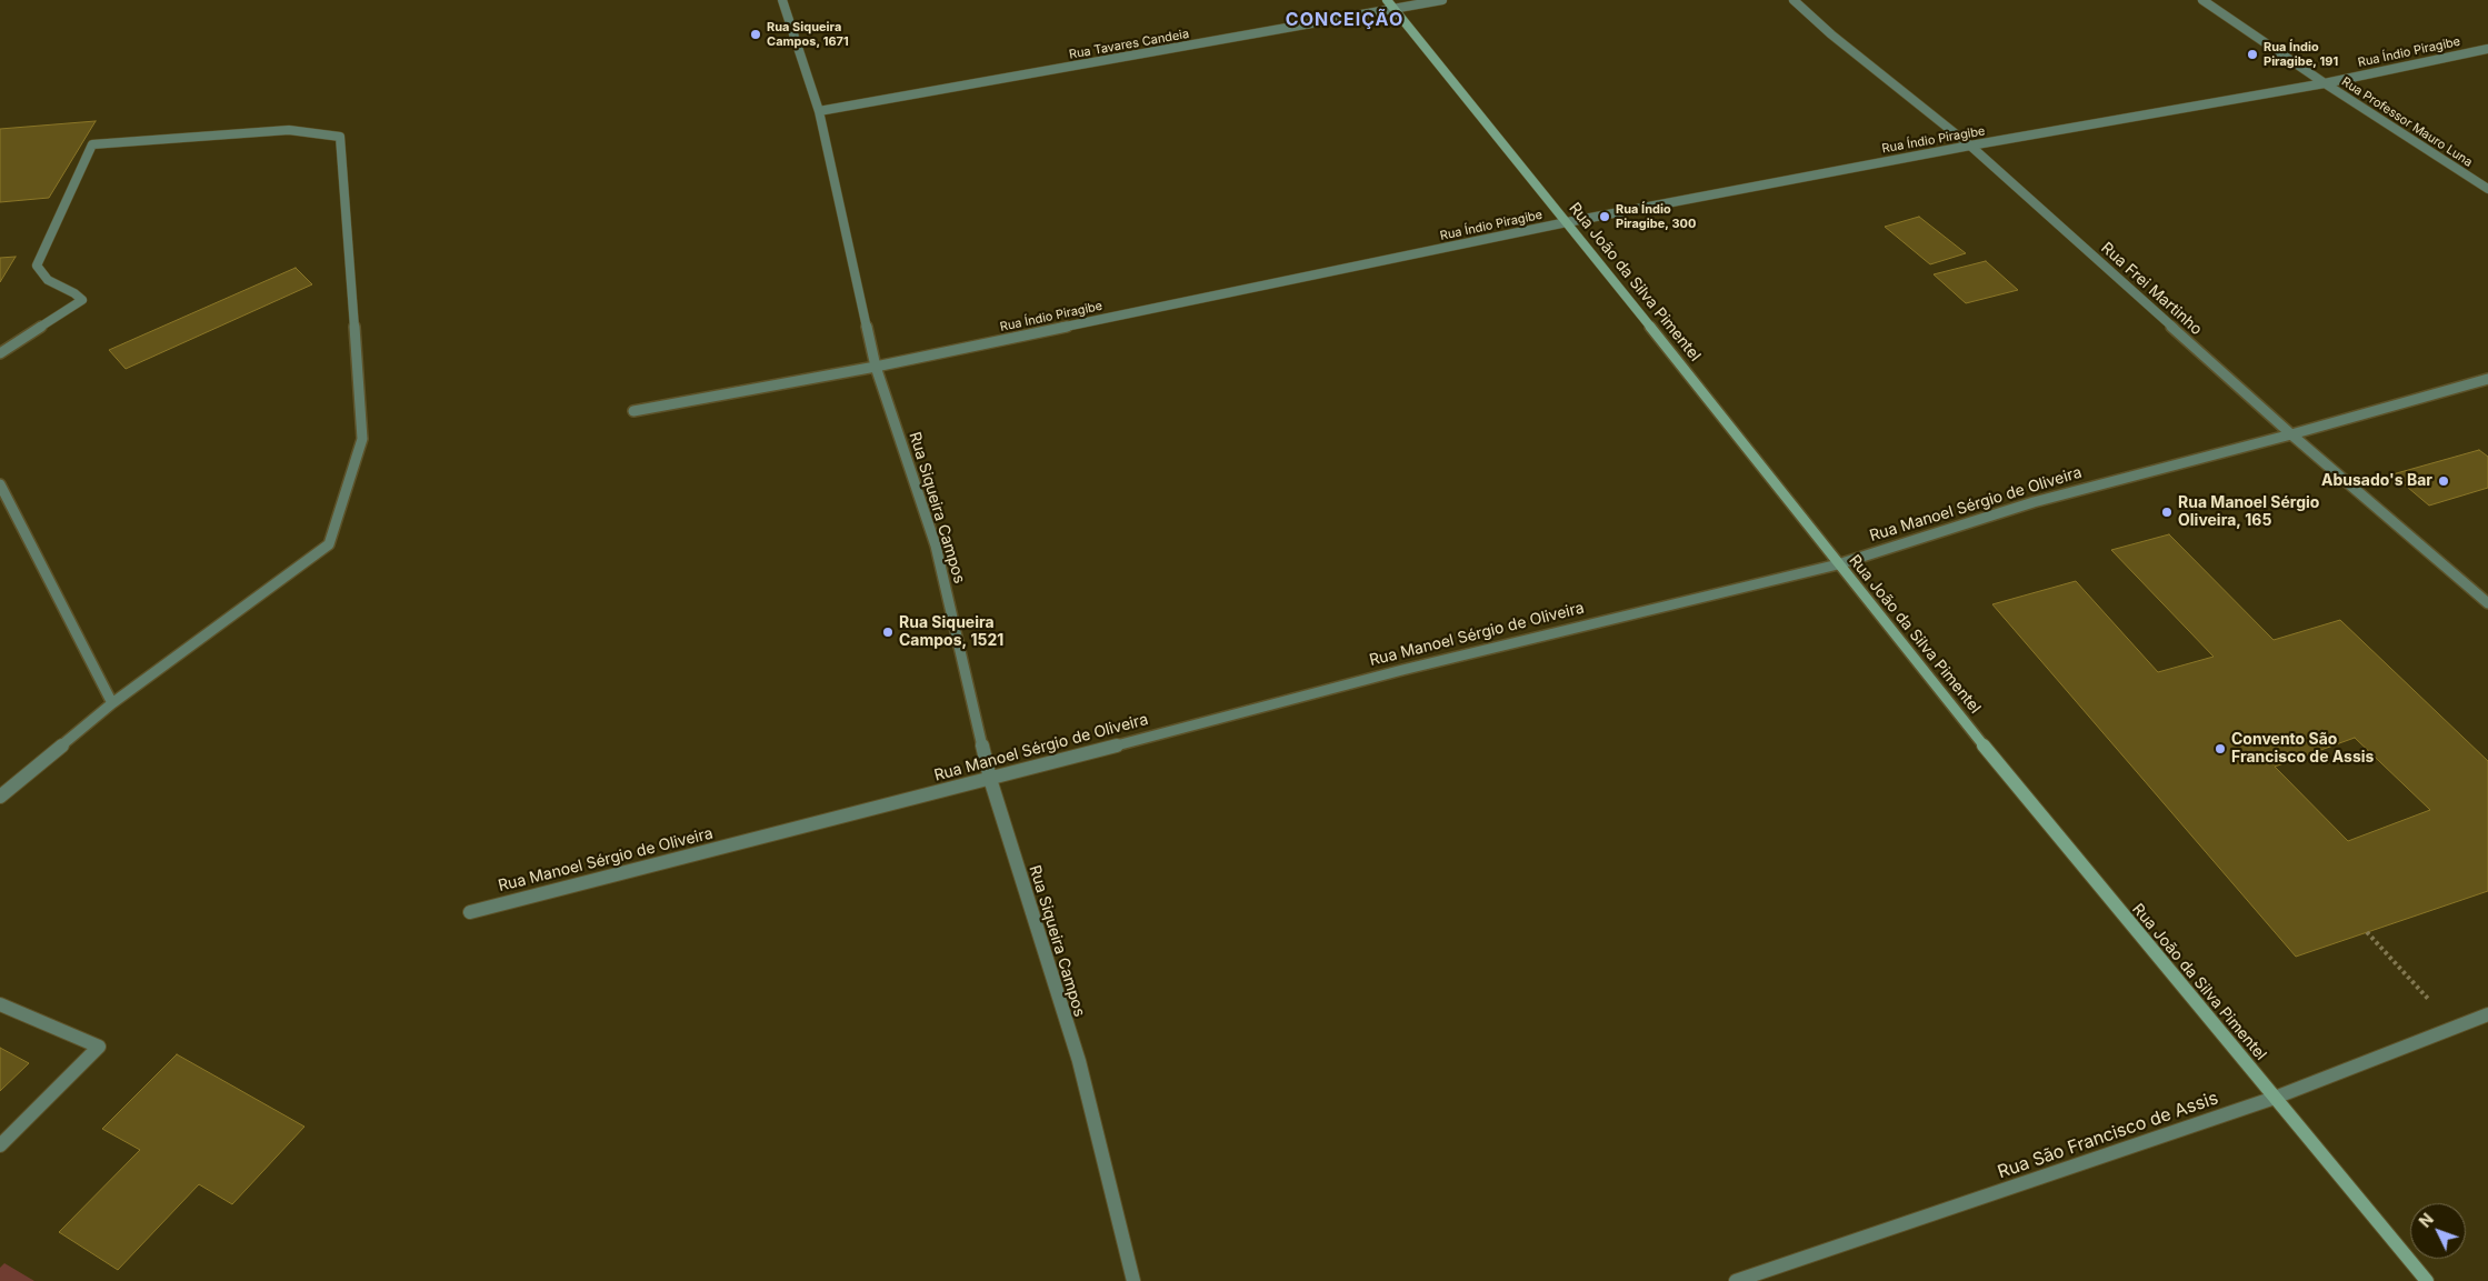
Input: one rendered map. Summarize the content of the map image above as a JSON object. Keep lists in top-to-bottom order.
{
  "streets": {
    "street": [
      "Rua Tavares Candeia",
      "Rua Índio Piragibe",
      "Rua Professor Mauro Luna",
      "Rua João da Silva Pimentel",
      "Rua Frei Martinho",
      "Rua Manoel Sérgio de Oliveira",
      "Rua Siqueira Campos",
      "Rua São Francisco de Assis"
    ]
  },
  "crossings": [
    ["Rua Tavares Candeia", "Rua João da Silva Pimentel"],
    ["Rua Tavares Candeia", "Rua Siqueira Campos"],
    ["Rua Índio Piragibe", "Rua Professor Mauro Luna"],
    ["Rua Índio Piragibe", "Rua João da Silva Pimentel"],
    ["Rua Índio Piragibe", "Rua Frei Martinho"],
    ["Rua Índio Piragibe", "Rua Siqueira Campos"],
    ["Rua João da Silva Pimentel", "Rua Manoel Sérgio de Oliveira"],
    ["Rua João da Silva Pimentel", "Rua São Francisco de Assis"],
    ["Rua Frei Martinho", "Rua Manoel Sérgio de Oliveira"],
    ["Rua Manoel Sérgio de Oliveira", "Rua Siqueira Campos"]
  ],
  "districts": ["CONCEIÇÃO"],
  "places": [
    "Rua Siqueira Campos, 1671",
    "Rua Índio Piragibe, 191",
    "Rua Índio Piragibe, 300",
    "Abusado's Bar",
    "Rua Manoel Sérgio Oliveira, 165",
    "Rua Siqueira Campos, 1521",
    "Convento São Francisco de Assis"
  ],
  "north": "top left"
}
